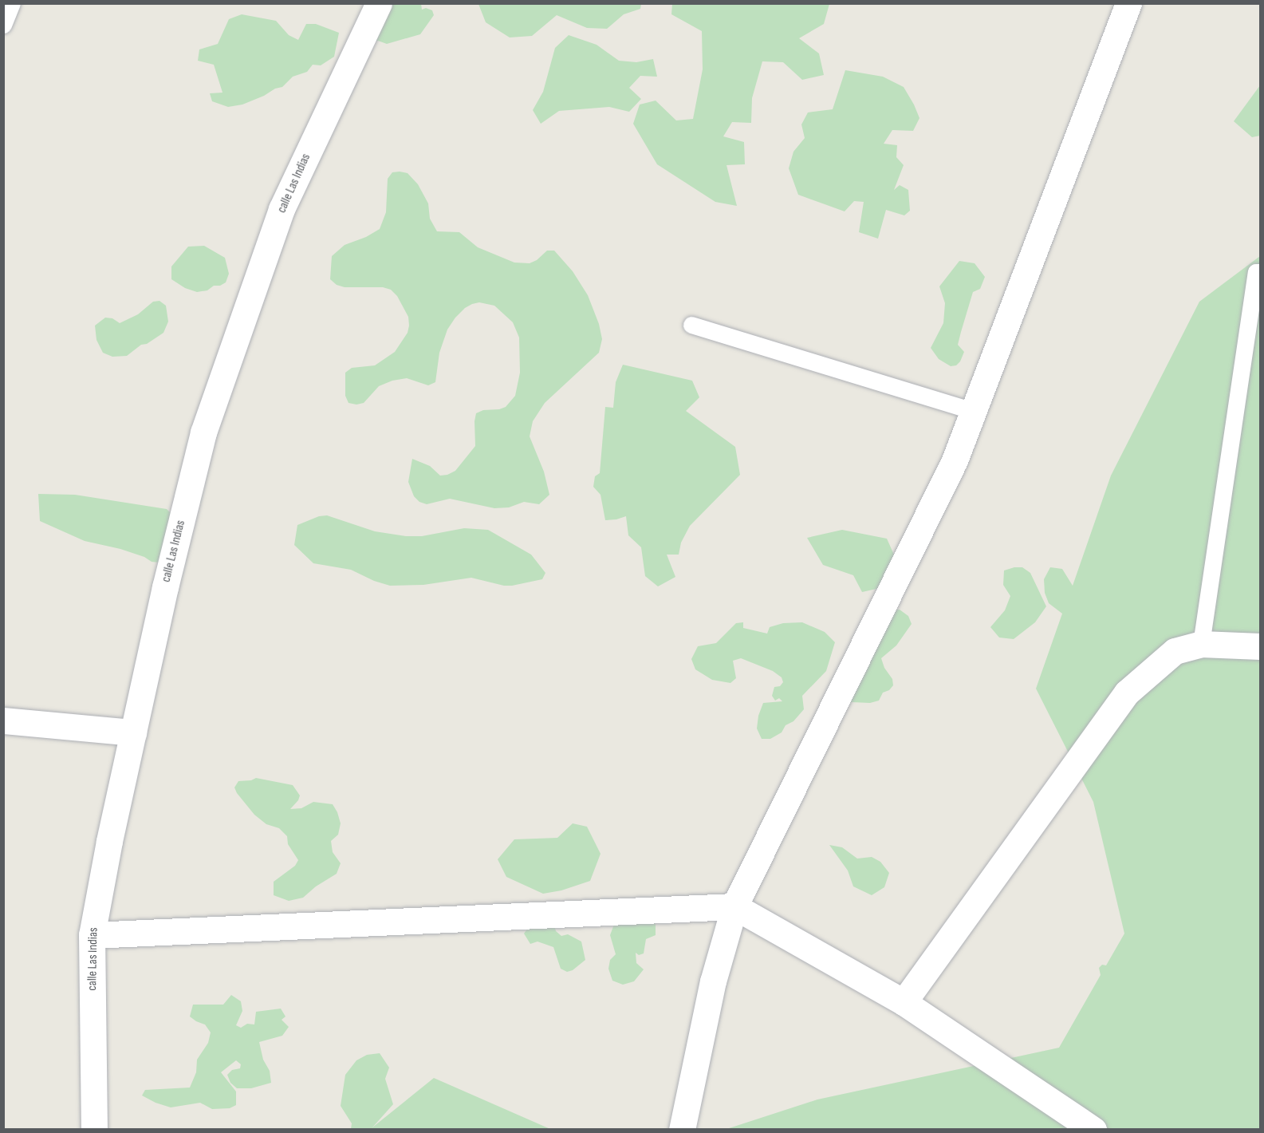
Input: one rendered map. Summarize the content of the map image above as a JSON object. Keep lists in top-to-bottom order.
{
  "streets": {
    "street": ["calle Las Indias"]
  }
}
